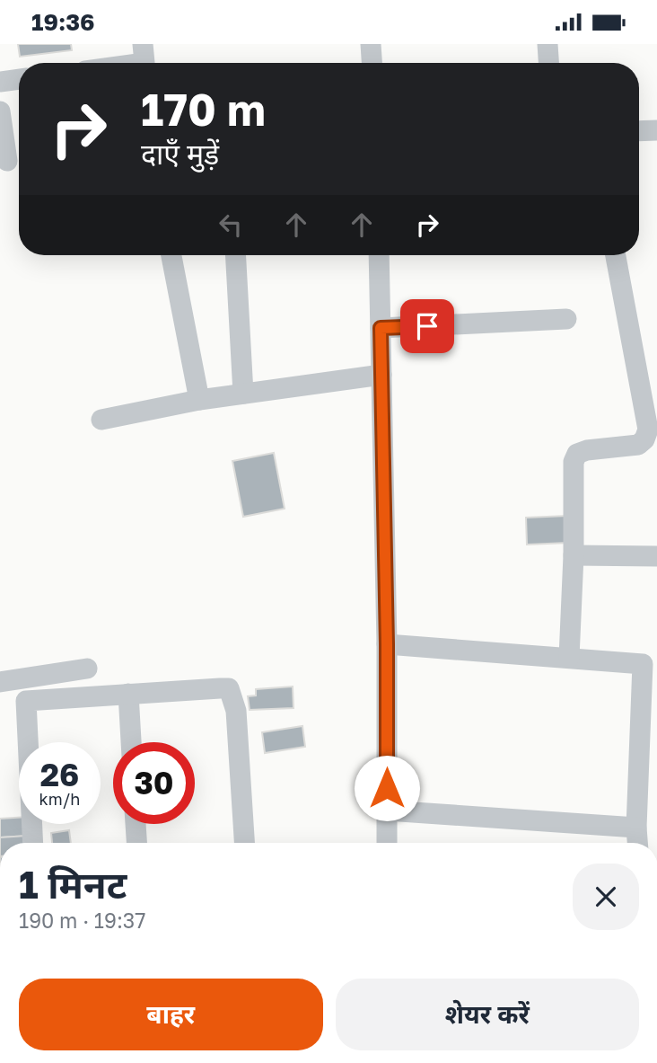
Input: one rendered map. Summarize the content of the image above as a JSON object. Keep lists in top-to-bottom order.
{
  "page": {
    "status": "19:36",
    "turn": ["170 m", "दाएँ मुड़ें"],
    "speed": "26 km/h",
    "limit": "30",
    "heading": ["1 मिनट", "190 m · 19:37"],
    "buttons": ["बाहर", "शेयर करें"]
  }
}
